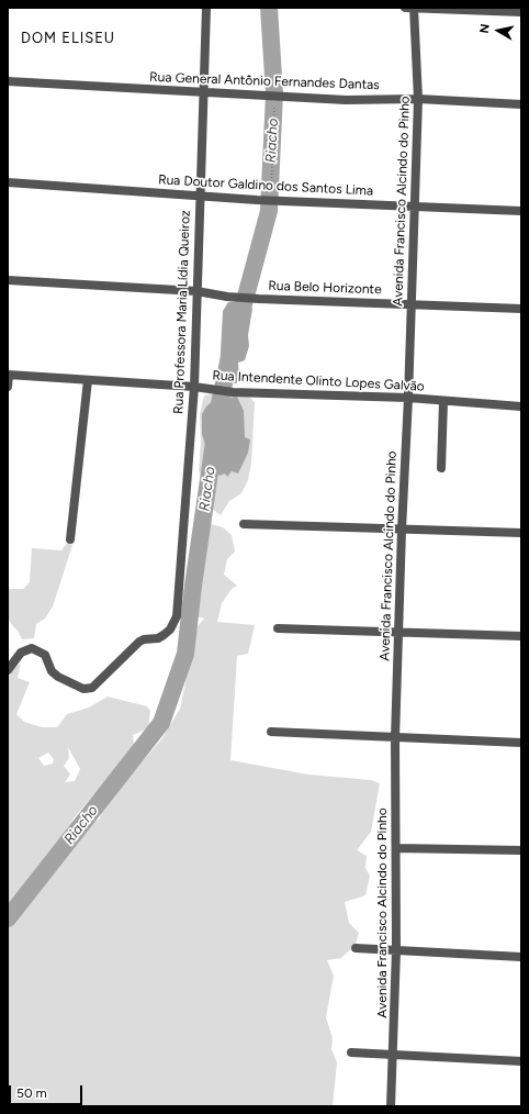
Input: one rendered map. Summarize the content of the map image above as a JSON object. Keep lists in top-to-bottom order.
{
  "streets": {
    "street": [
      "Rua General Antônio Fernandes Dantas",
      "Rua Doutor Galdino dos Santos Lima",
      "Avenida Francisco Alcindo do Pinho",
      "Rua Belo Horizonte",
      "Rua Professora Maria Lídia Queiroz",
      "Rua Intendente Olinto Lopes Galvão"
    ]
  },
  "crossings": [
    ["Rua General Antônio Fernandes Dantas", "Avenida Francisco Alcindo do Pinho"],
    ["Rua General Antônio Fernandes Dantas", "Rua Professora Maria Lídia Queiroz"],
    ["Rua Doutor Galdino dos Santos Lima", "Avenida Francisco Alcindo do Pinho"],
    ["Rua Doutor Galdino dos Santos Lima", "Rua Professora Maria Lídia Queiroz"],
    ["Avenida Francisco Alcindo do Pinho", "Rua Belo Horizonte"],
    ["Avenida Francisco Alcindo do Pinho", "Rua Intendente Olinto Lopes Galvão"],
    ["Rua Belo Horizonte", "Rua Professora Maria Lídia Queiroz"],
    ["Rua Professora Maria Lídia Queiroz", "Rua Intendente Olinto Lopes Galvão"]
  ],
  "districts": ["DOM ELISEU"],
  "water": ["Riacho"],
  "scale_bar": "50 m",
  "north": "left"
}
